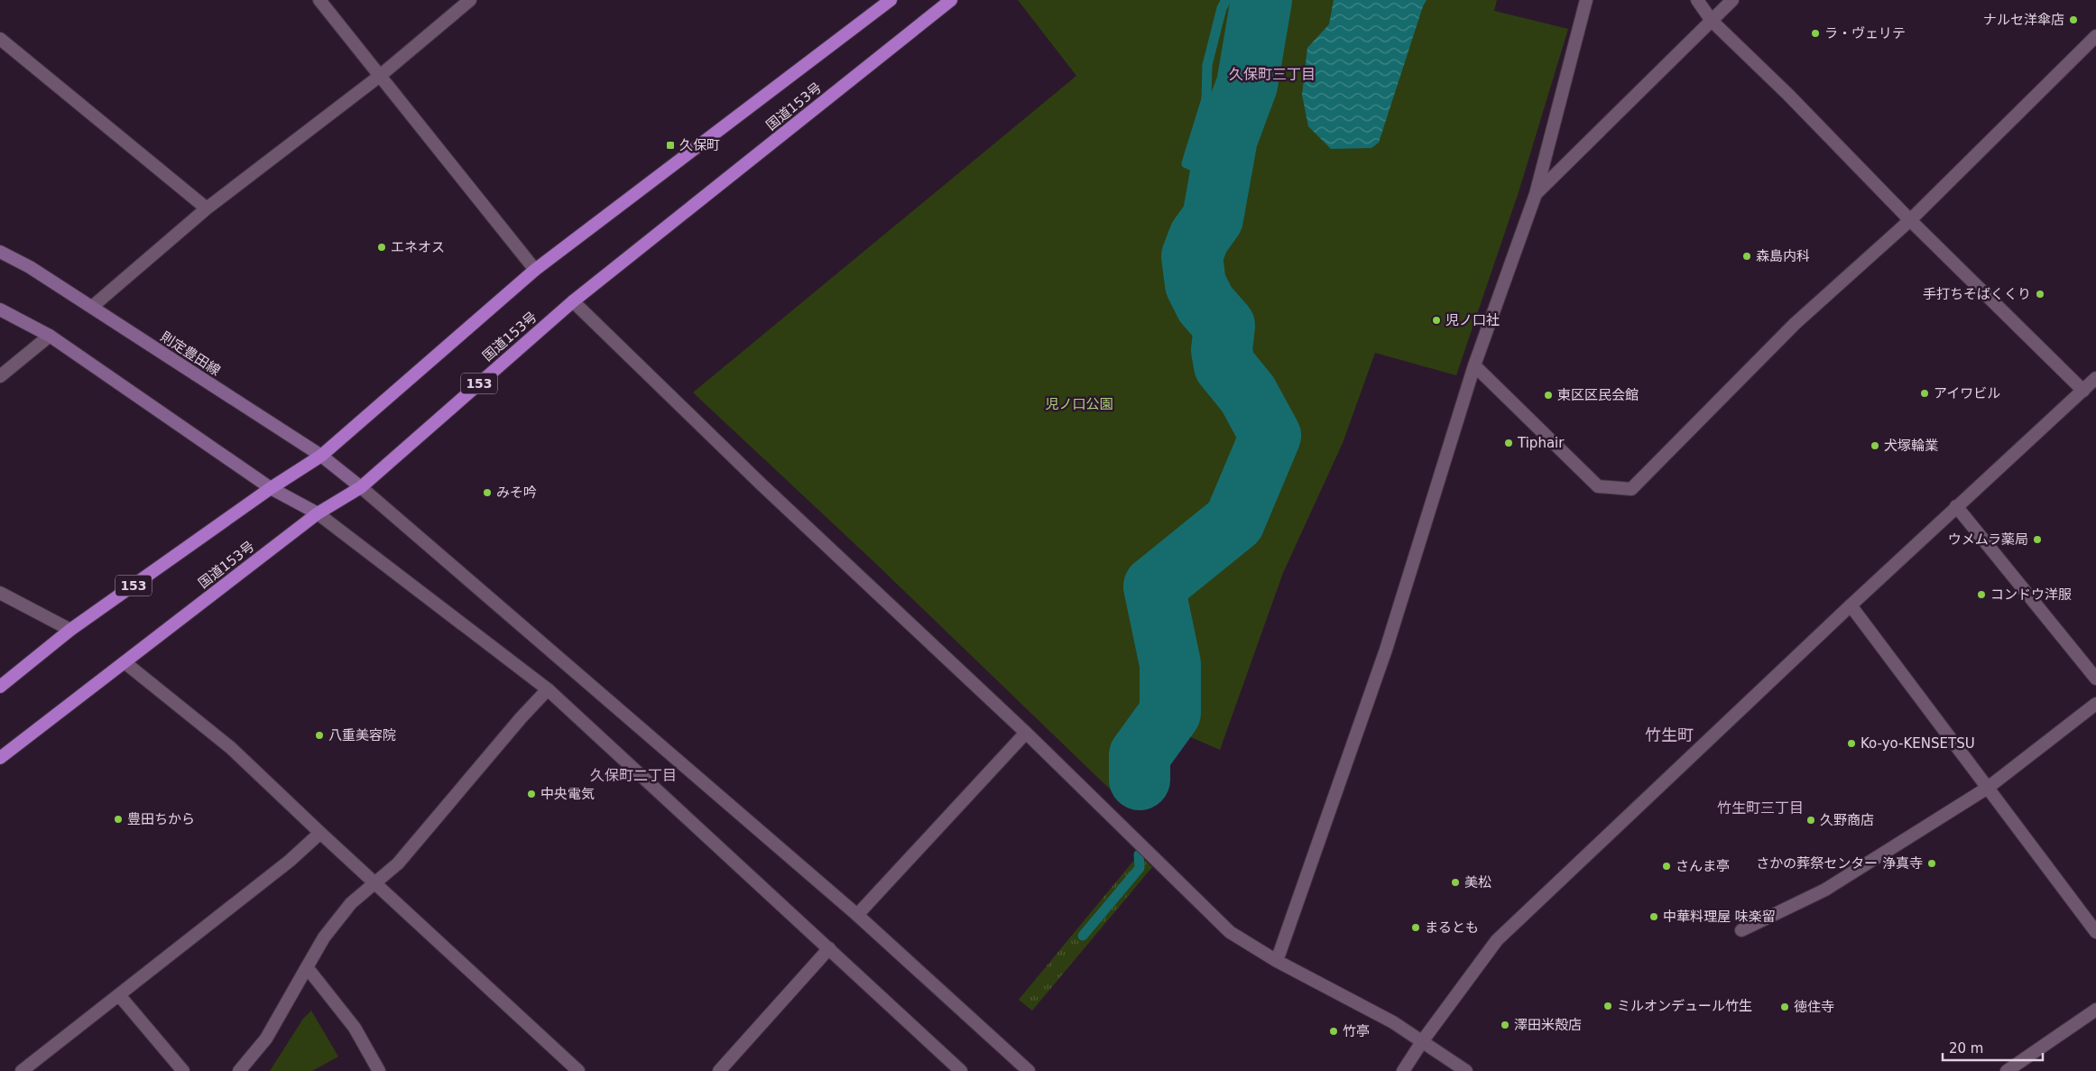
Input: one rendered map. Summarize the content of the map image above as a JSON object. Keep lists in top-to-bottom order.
{
  "streets": {
    "highway": ["国道153号", "153"],
    "main road": ["則定豊田線"]
  },
  "crossings": [
    ["国道153号", "則定豊田線"]
  ],
  "districts": [
    "久保町三丁目",
    "竹生町",
    "久保町二丁目",
    "竹生町三丁目"
  ],
  "parks": ["児ノ口公園"],
  "places": {
    "other": [
      "ナルセ洋傘店",
      "ラ・ヴェリテ",
      "エネオス",
      "森島内科",
      "手打ちそばくくり",
      "児ノ口社",
      "アイワビル",
      "東区区民会館",
      "Tiphair",
      "犬塚輪業",
      "みそ吟",
      "ウメムラ薬局",
      "コンドウ洋服",
      "八重美容院",
      "Ko-yo-KENSETSU",
      "中央電気",
      "豊田ちから",
      "久野商店",
      "さかの葬祭センター 浄真寺",
      "さんま亭",
      "美松",
      "中華料理屋 味楽留",
      "まるとも",
      "ミルオンデュール竹生",
      "徳住寺",
      "澤田米殻店",
      "竹亭"
    ],
    "transit": ["久保町"]
  },
  "scale_bar": "20 m"
}
